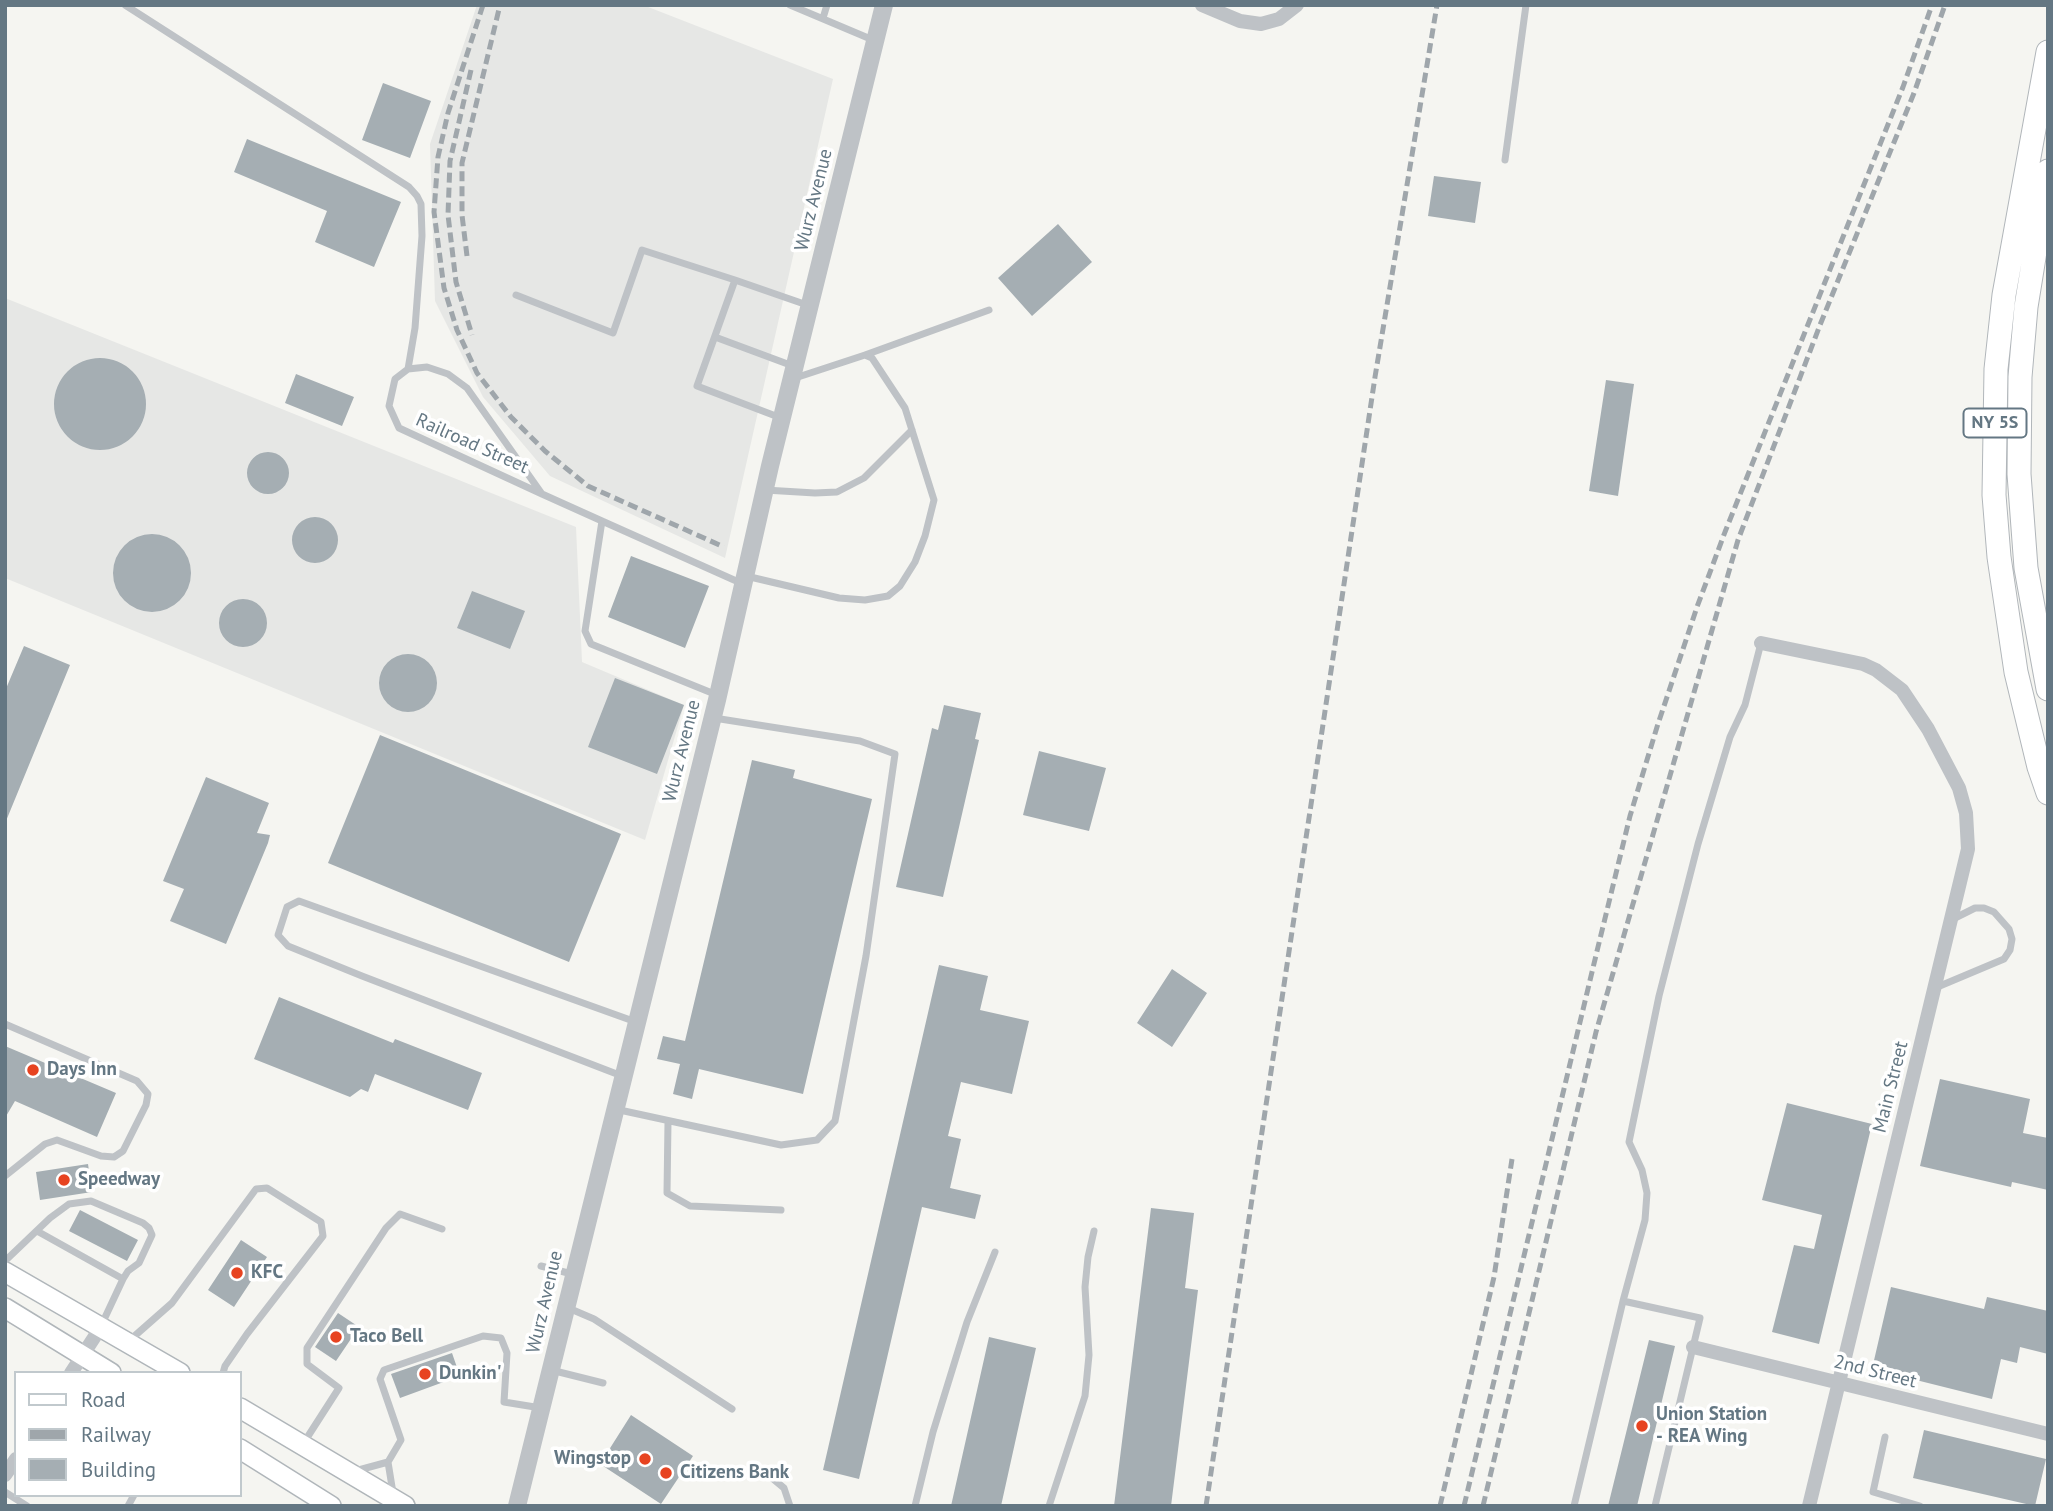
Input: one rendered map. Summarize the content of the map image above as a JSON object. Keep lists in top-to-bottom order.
{
  "streets": {
    "main road": ["NY 5S"],
    "street": ["Wurz Avenue", "Main Street", "2nd Street"],
    "lane": ["Railroad Street"]
  },
  "crossings": [
    ["Wurz Avenue", "Railroad Street"],
    ["Main Street", "2nd Street"]
  ],
  "places": [
    "Days Inn",
    "Speedway",
    "KFC",
    "Taco Bell",
    "Dunkin'",
    "Union Station - REA Wing",
    "Wingstop",
    "Citizens Bank"
  ],
  "legend": ["Road", "Railway", "Building"]
}
